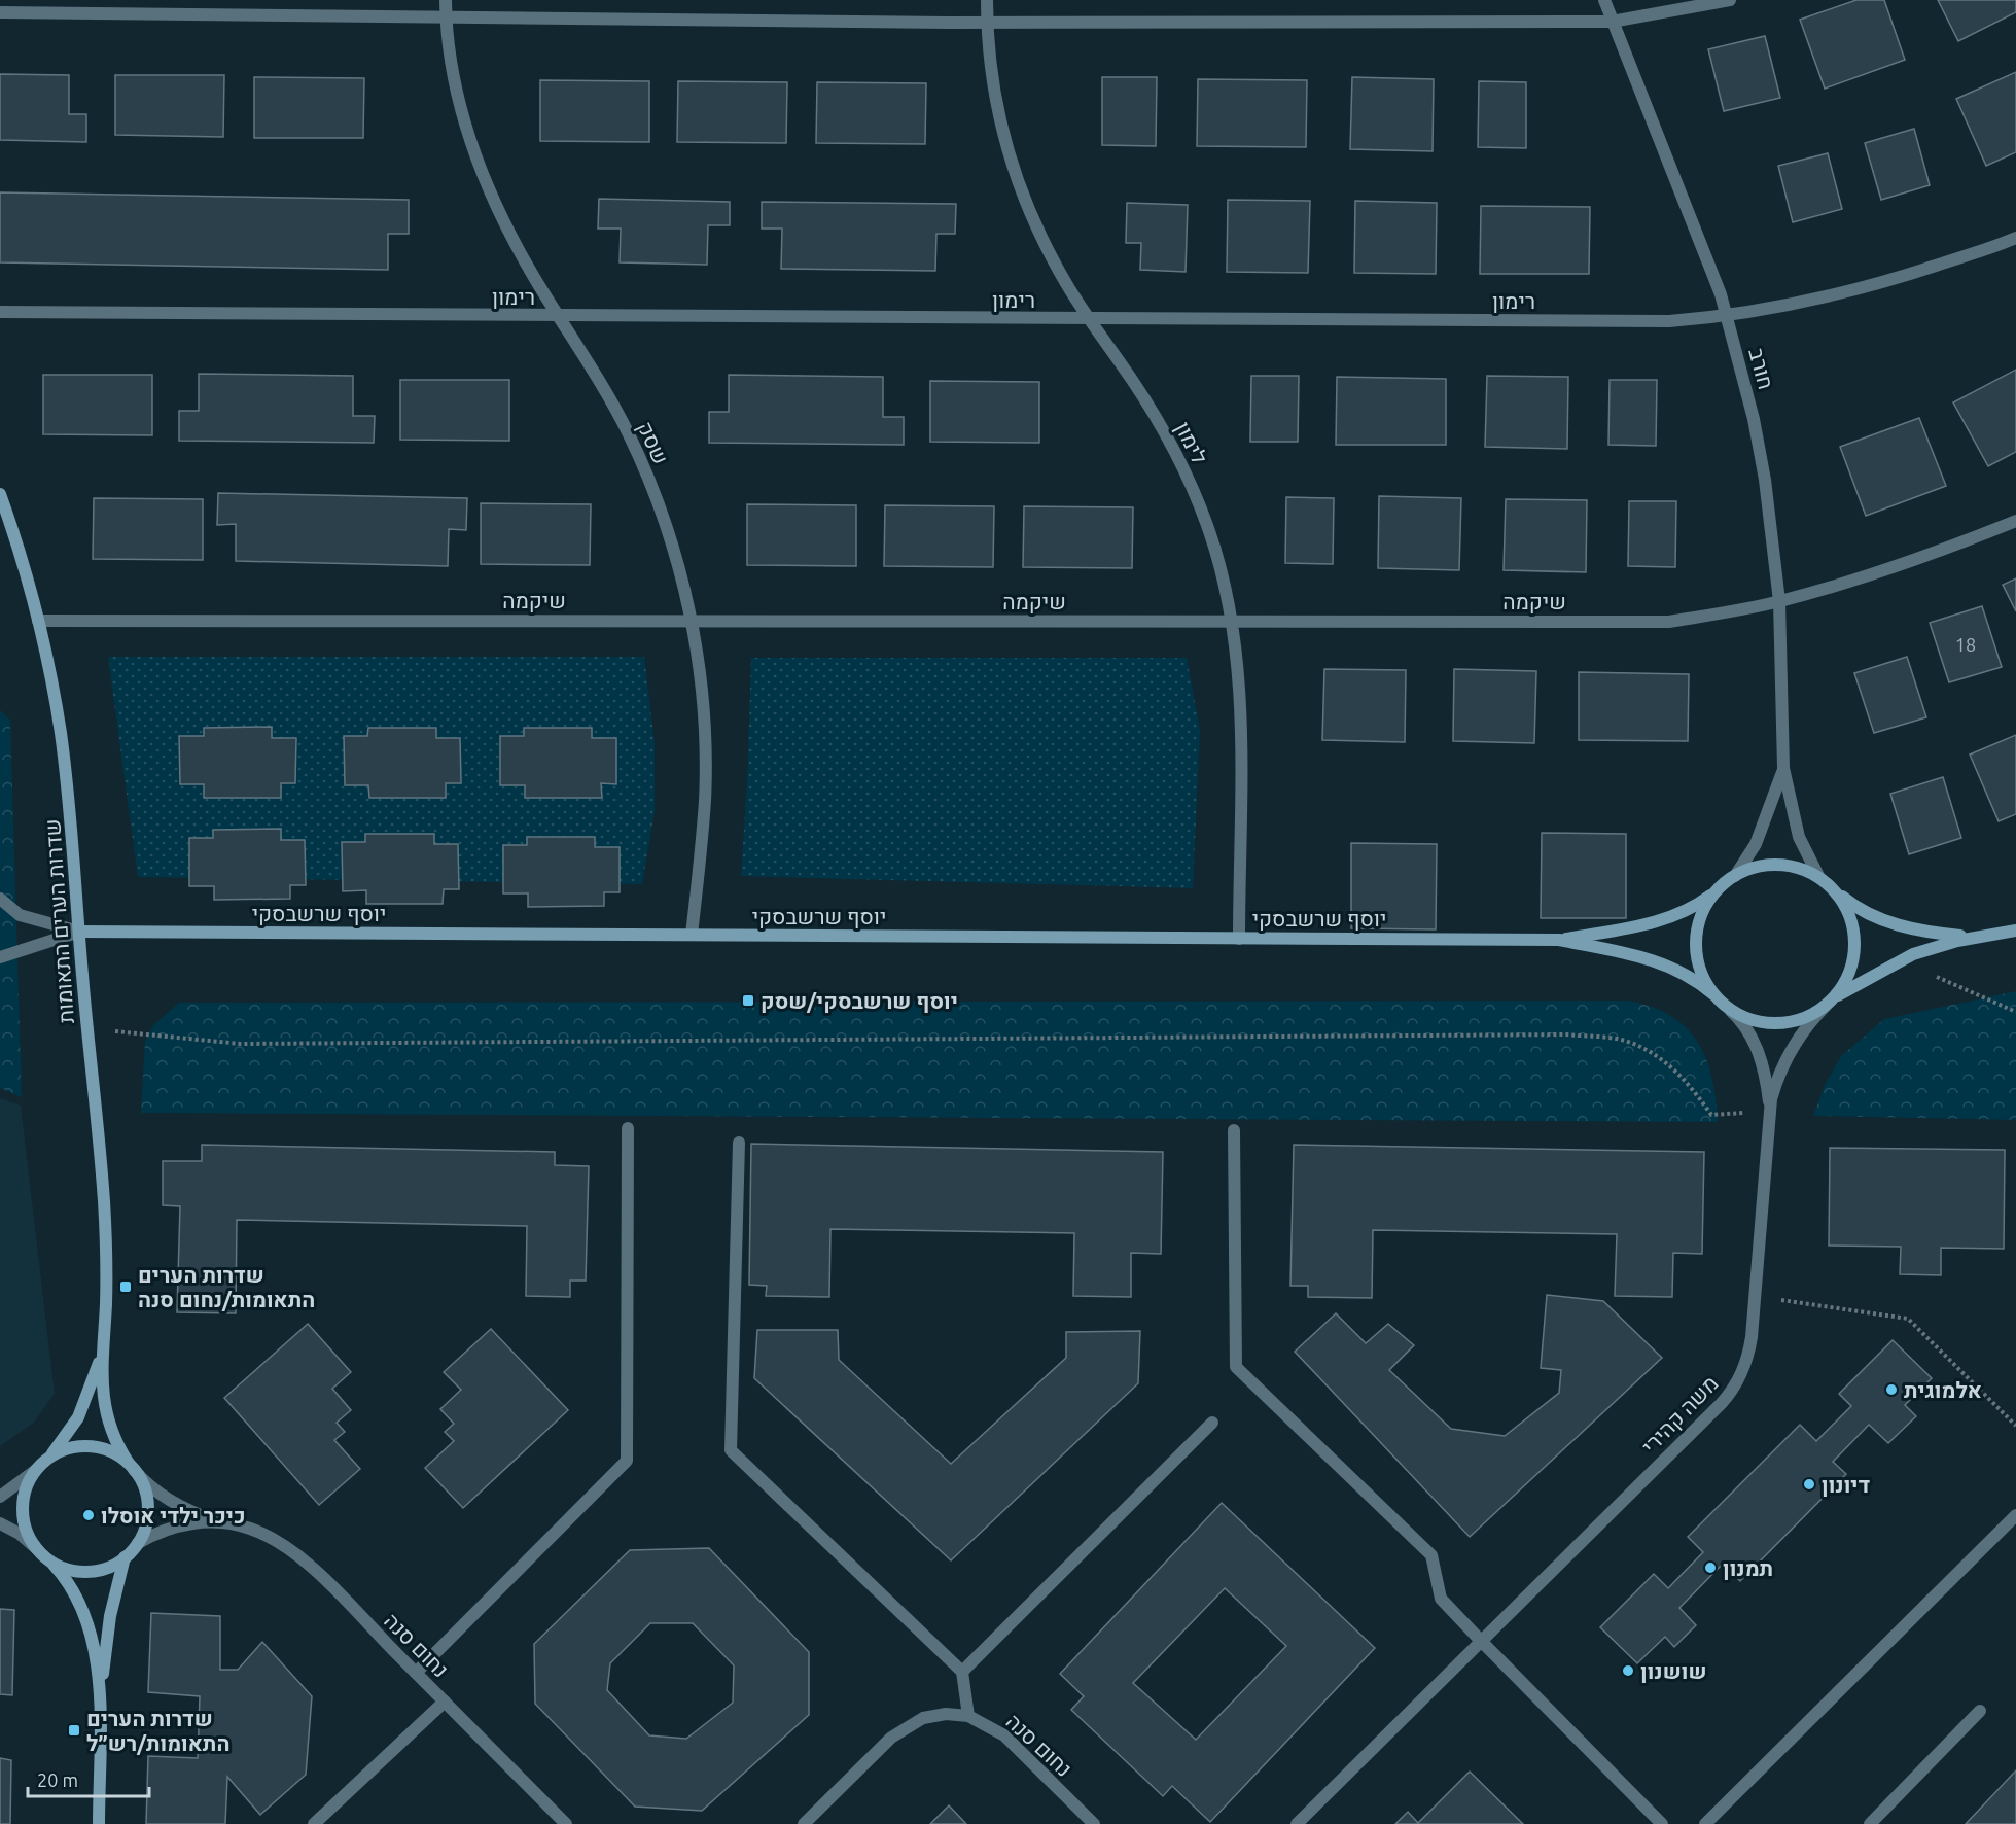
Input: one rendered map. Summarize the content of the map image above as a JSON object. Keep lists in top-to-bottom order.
{
  "streets": {
    "street": [
      "רימון",
      "חורב",
      "שסק",
      "לימון",
      "שיקמה",
      "יוסף שרשבסקי",
      "שדרות הערים התאומות",
      "משה קהירי",
      "נחום סנה"
    ]
  },
  "crossings": [
    ["רימון", "חורב"],
    ["רימון", "שסק"],
    ["רימון", "לימון"],
    ["חורב", "שיקמה"],
    ["חורב", "יוסף שרשבסקי"],
    ["חורב", "משה קהירי"],
    ["שסק", "שיקמה"],
    ["שסק", "יוסף שרשבסקי"],
    ["לימון", "שיקמה"],
    ["לימון", "יוסף שרשבסקי"],
    ["שיקמה", "שדרות הערים התאומות"],
    ["יוסף שרשבסקי", "שדרות הערים התאומות"],
    ["יוסף שרשבסקי", "משה קהירי"]
  ],
  "places": {
    "transit": ["יוסף שרשבסקי/שסק", "שדרות הערים התאומות/נחום סנה", "שדרות הערים התאומות/רש״ל"],
    "other": [
      "אלמוגית",
      "דיונון",
      "כיכר ילדי אוסלו",
      "תמנון",
      "שושנון"
    ]
  },
  "house_numbers": ["18"],
  "scale_bar": "20 m"
}
